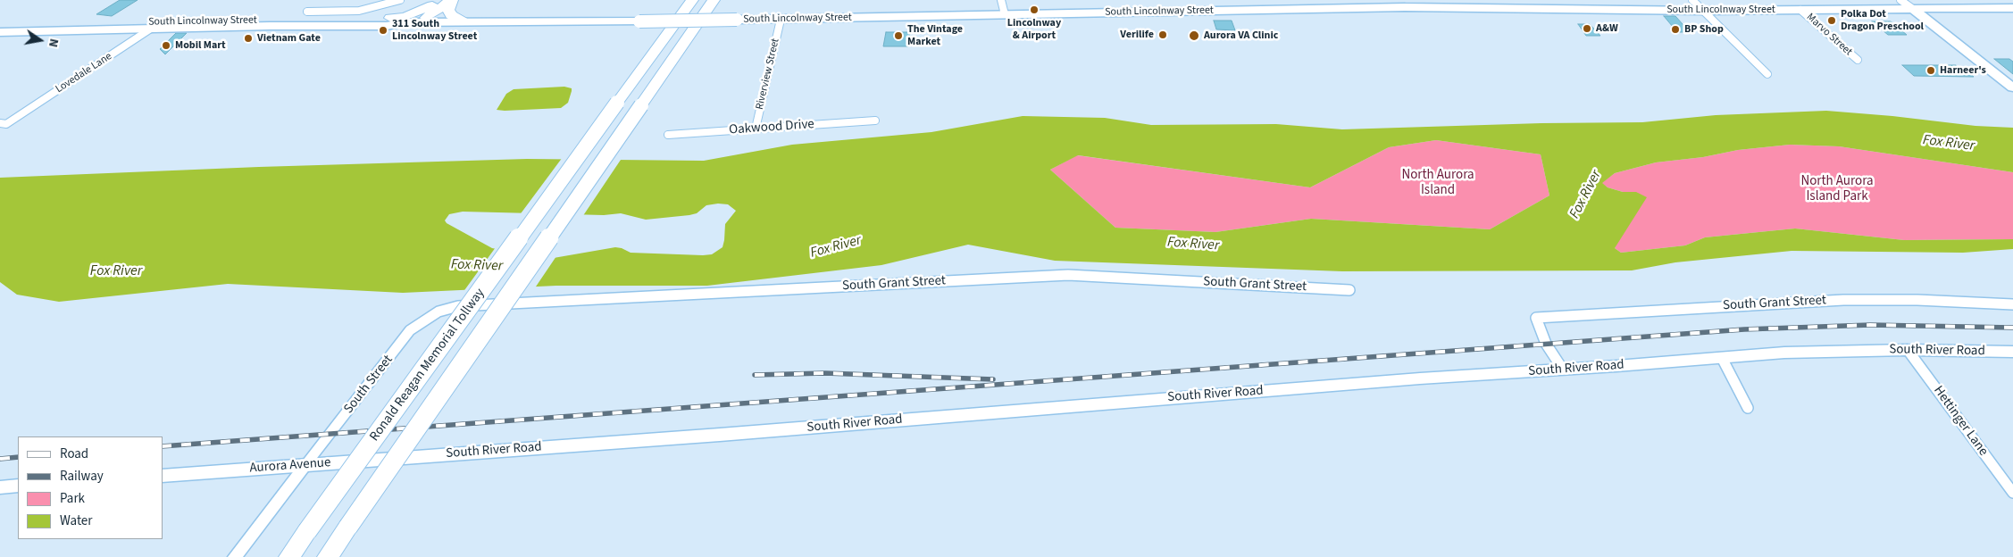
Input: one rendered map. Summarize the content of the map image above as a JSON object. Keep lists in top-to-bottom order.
{
  "streets": {
    "highway": ["Ronald Reagan Memorial Tollway"],
    "main road": ["South Lincolnway Street", "South River Road", "Aurora Avenue"],
    "street": [
      "Marvo Street",
      "Lovedale Lane",
      "Riverview Street",
      "Oakwood Drive",
      "South Grant Street",
      "South Street",
      "Hettinger Lane"
    ]
  },
  "crossings": [
    ["South Lincolnway Street", "Marvo Street"],
    ["South Lincolnway Street", "Lovedale Lane"],
    ["South Lincolnway Street", "Riverview Street"],
    ["Riverview Street", "Oakwood Drive"],
    ["South Grant Street", "South River Road"],
    ["South Grant Street", "South Street"],
    ["South River Road", "Hettinger Lane"],
    ["South River Road", "Aurora Avenue"],
    ["South Street", "Aurora Avenue"]
  ],
  "water": ["Fox River"],
  "parks": ["North Aurora Island", "North Aurora Island Park"],
  "places": [
    "Lincolnway & Airport",
    "Polka Dot Dragon Preschool",
    "A&W",
    "BP Shop",
    "311 South Lincolnway Street",
    "Verilife",
    "The Vintage Market",
    "Aurora VA Clinic",
    "Vietnam Gate",
    "Mobil Mart",
    "Harneer's"
  ],
  "legend": [
    "Road",
    "Railway",
    "Park",
    "Water"
  ],
  "north": "right"
}
